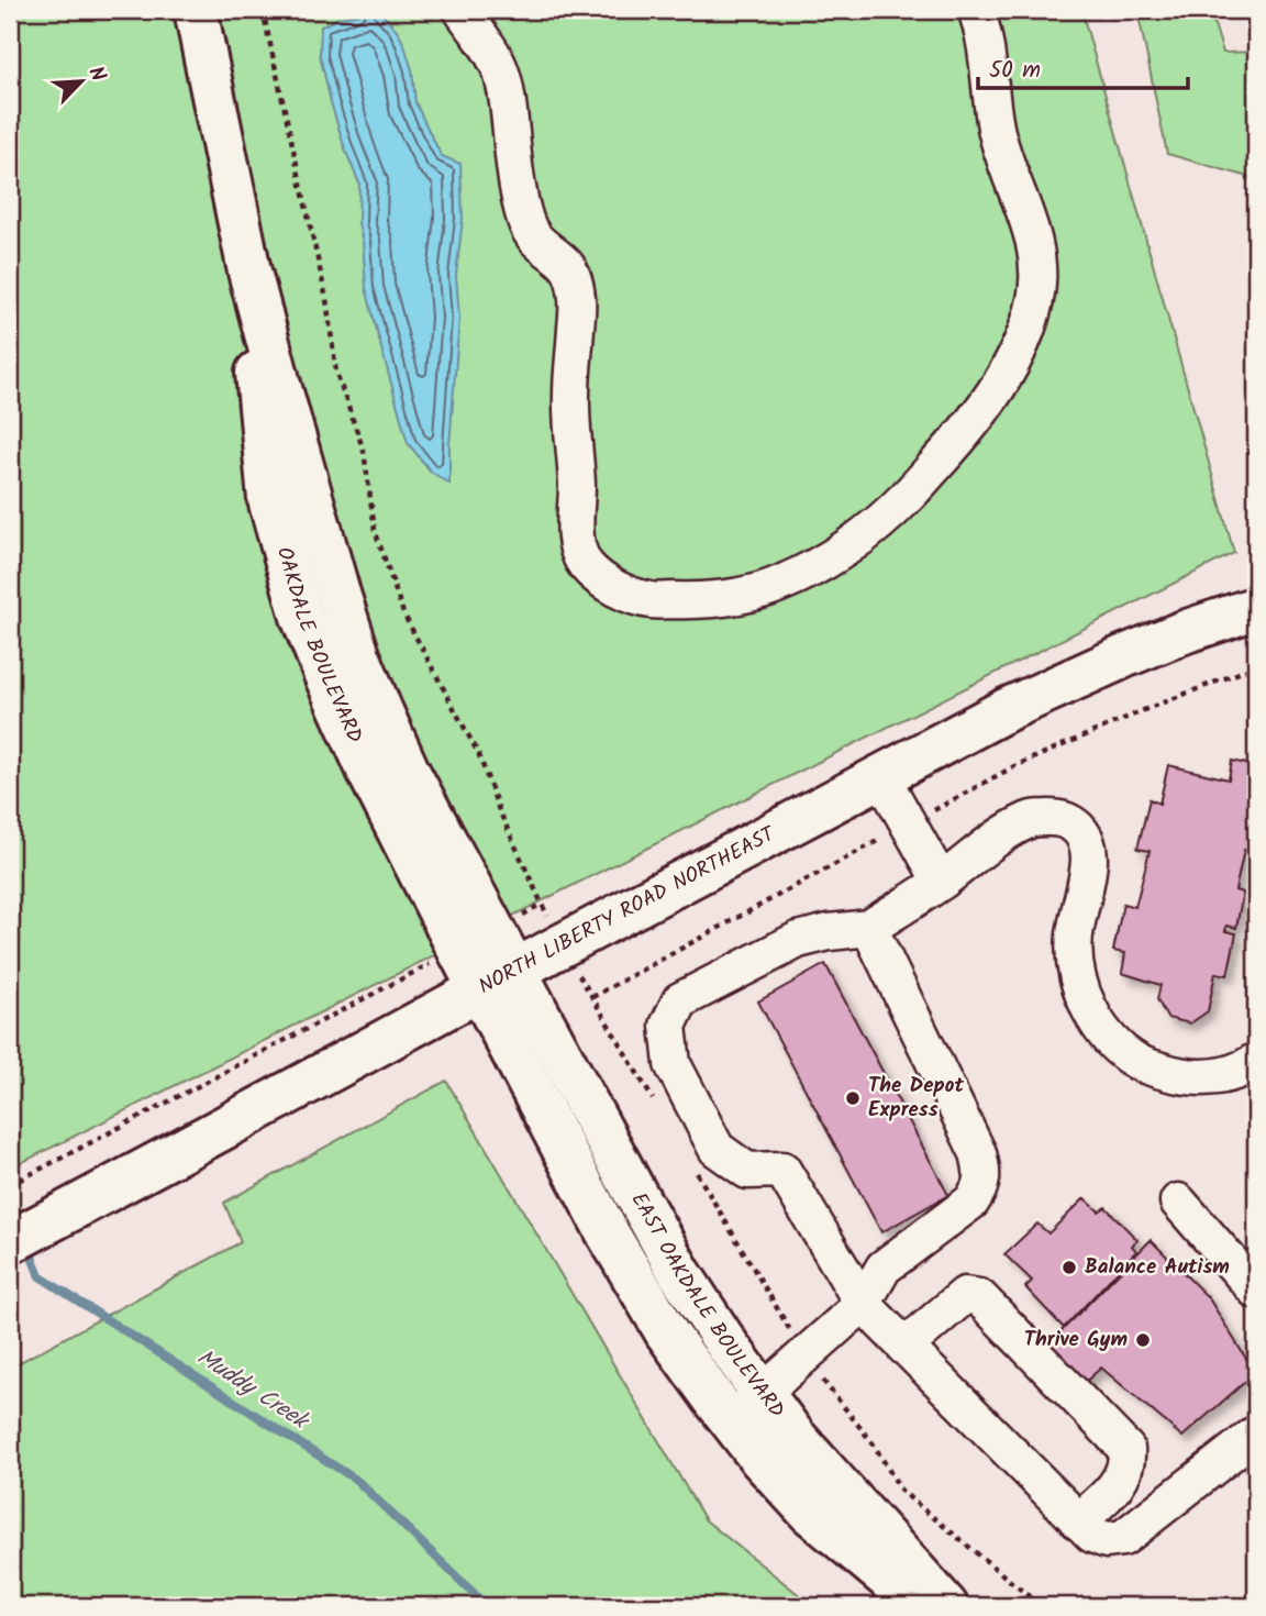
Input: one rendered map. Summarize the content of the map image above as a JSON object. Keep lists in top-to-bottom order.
{
  "streets": {
    "main road": ["OAKDALE BOULEVARD", "NORTH LIBERTY ROAD NORTHEAST", "EAST OAKDALE BOULEVARD"]
  },
  "crossings": [
    ["OAKDALE BOULEVARD", "NORTH LIBERTY ROAD NORTHEAST"],
    ["OAKDALE BOULEVARD", "EAST OAKDALE BOULEVARD"],
    ["NORTH LIBERTY ROAD NORTHEAST", "EAST OAKDALE BOULEVARD"]
  ],
  "water": ["Muddy Creek"],
  "places": ["The Depot Express", "Balance Autism", "Thrive Gym"],
  "scale_bar": "50 m",
  "north": "top right"
}
